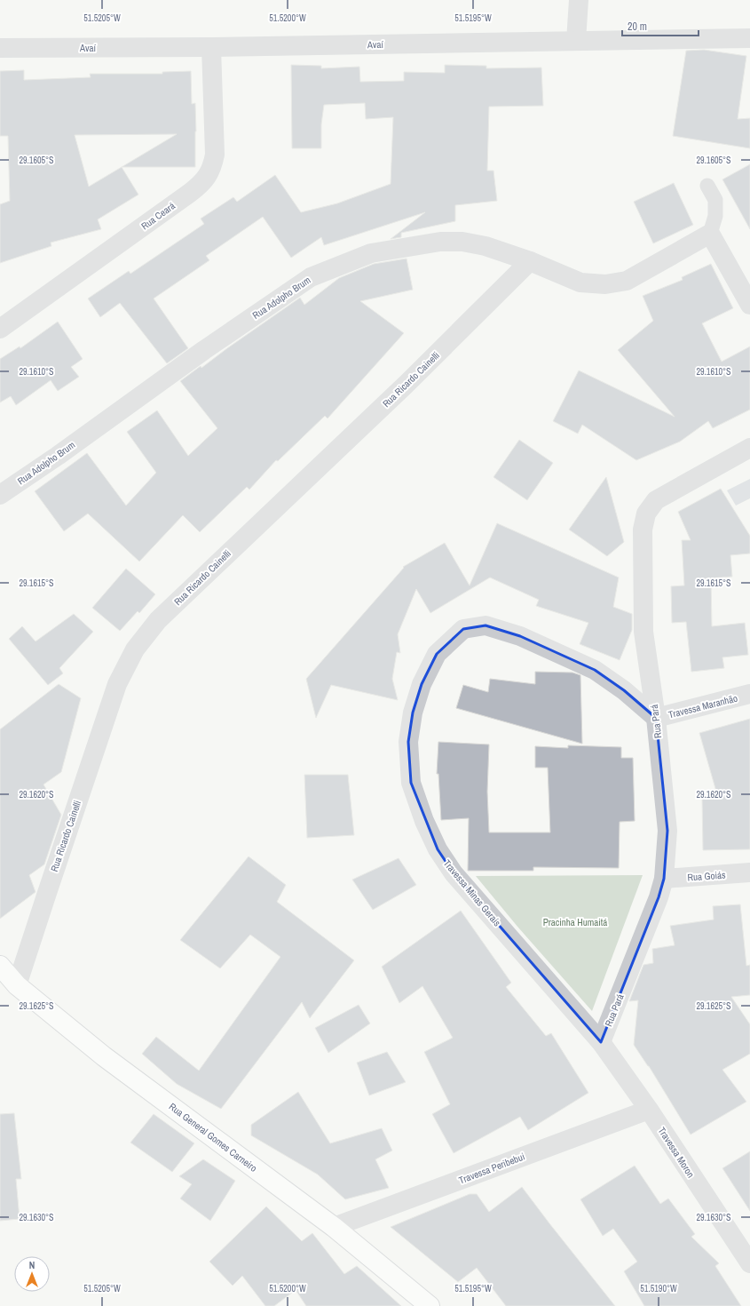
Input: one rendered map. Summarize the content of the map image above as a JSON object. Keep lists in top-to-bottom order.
{
  "streets": {
    "main road": ["Rua General Gomes Carneiro"],
    "street": [
      "Avaí",
      "Rua Ceará",
      "Rua Adolpho Brum",
      "Rua Ricardo Cainelli",
      "Travessa Maranhão",
      "Rua Pará",
      "Rua Goiás",
      "Travessa Minas Gerais",
      "Travessa Moron",
      "Travessa Peribebui"
    ]
  },
  "crossings": [
    ["Avaí", "Rua Ceará"],
    ["Rua Adolpho Brum", "Rua Ricardo Cainelli"],
    ["Rua Ricardo Cainelli", "Rua General Gomes Carneiro"],
    ["Travessa Maranhão", "Rua Pará"],
    ["Travessa Maranhão", "Travessa Minas Gerais"],
    ["Rua Pará", "Rua Goiás"],
    ["Rua Pará", "Travessa Minas Gerais"],
    ["Rua Pará", "Travessa Moron"],
    ["Travessa Minas Gerais", "Travessa Moron"],
    ["Rua General Gomes Carneiro", "Travessa Peribebui"],
    ["Travessa Moron", "Travessa Peribebui"]
  ],
  "parks": ["Pracinha Humaitá"],
  "scale_bar": "20 m",
  "north": "top",
  "coordinates": [
    "51.5205°W",
    "51.5200°W",
    "51.5195°W",
    "29.1605°S",
    "29.1610°S",
    "29.1615°S",
    "29.1620°S",
    "29.1625°S",
    "29.1630°S",
    "51.5190°W"
  ]
}
